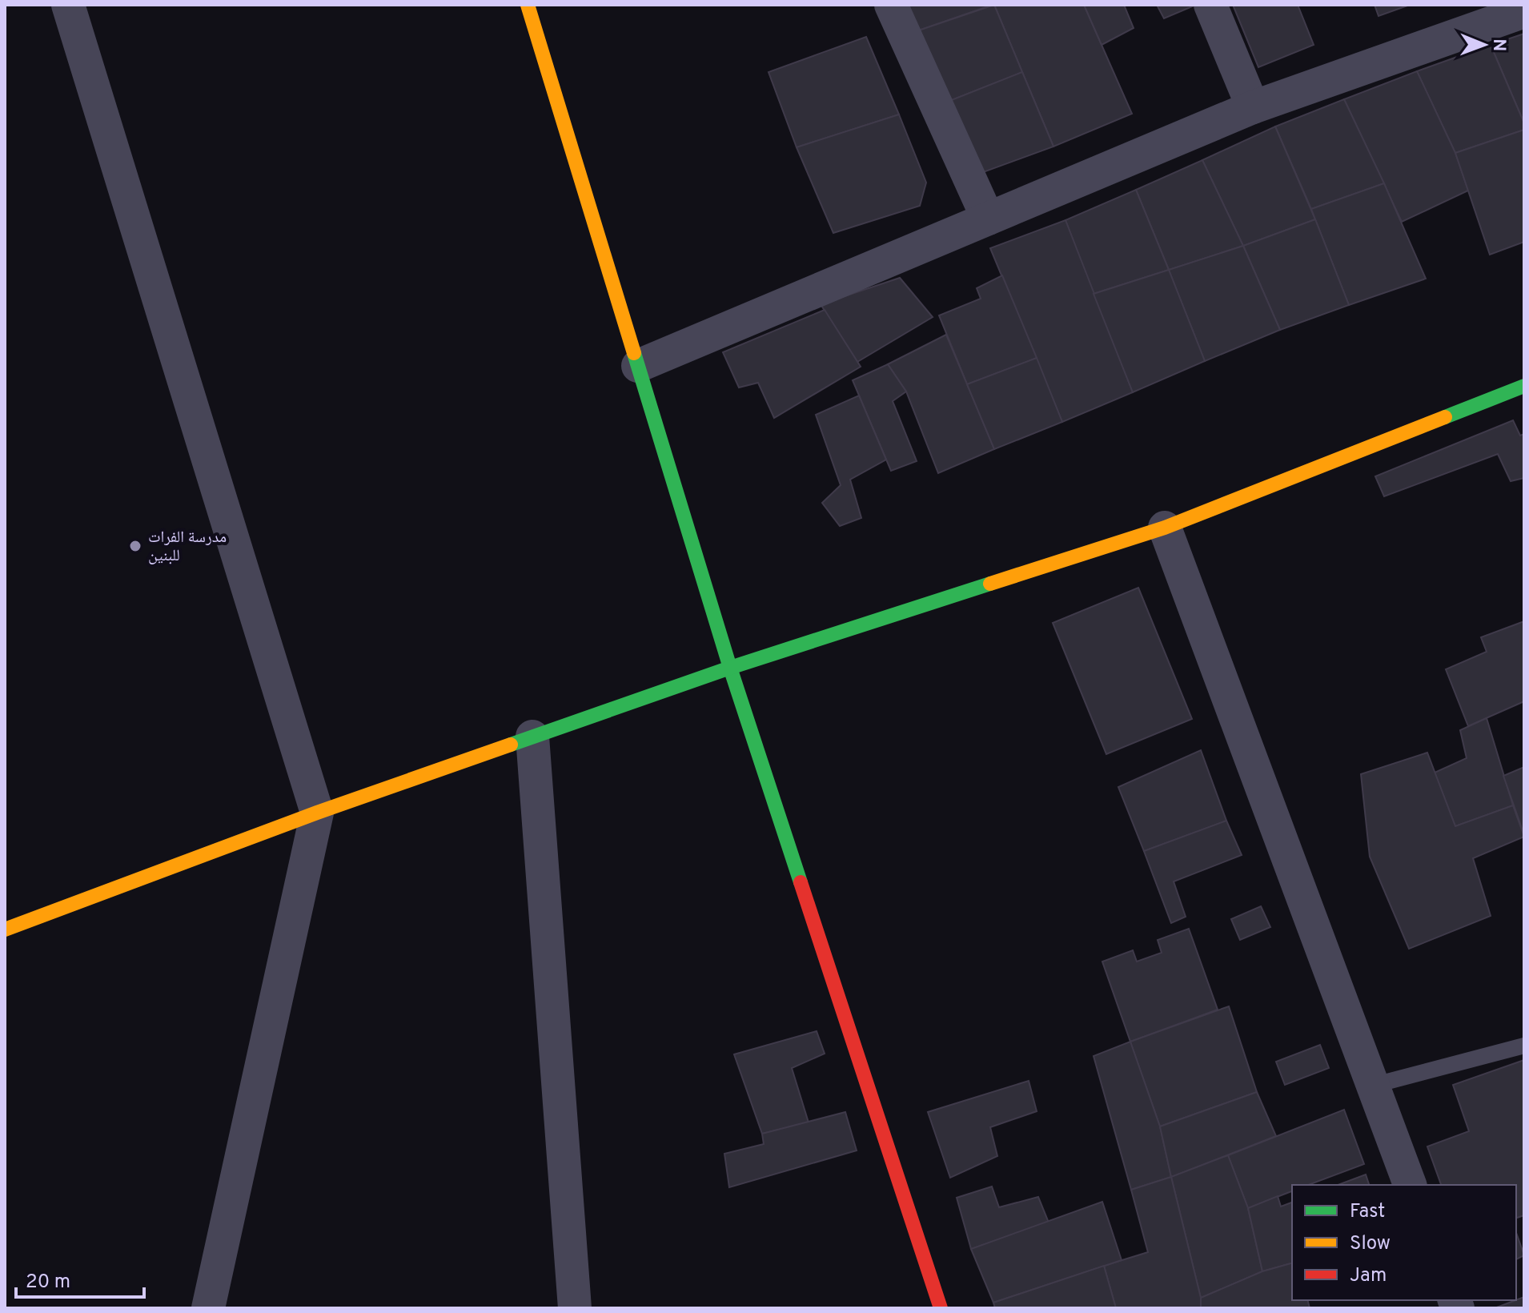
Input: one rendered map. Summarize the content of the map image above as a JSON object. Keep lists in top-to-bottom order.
{
  "places": ["مدرسة الفرات للبنين"],
  "legend": ["Fast", "Slow", "Jam"],
  "scale_bar": "20 m",
  "north": "right"
}
